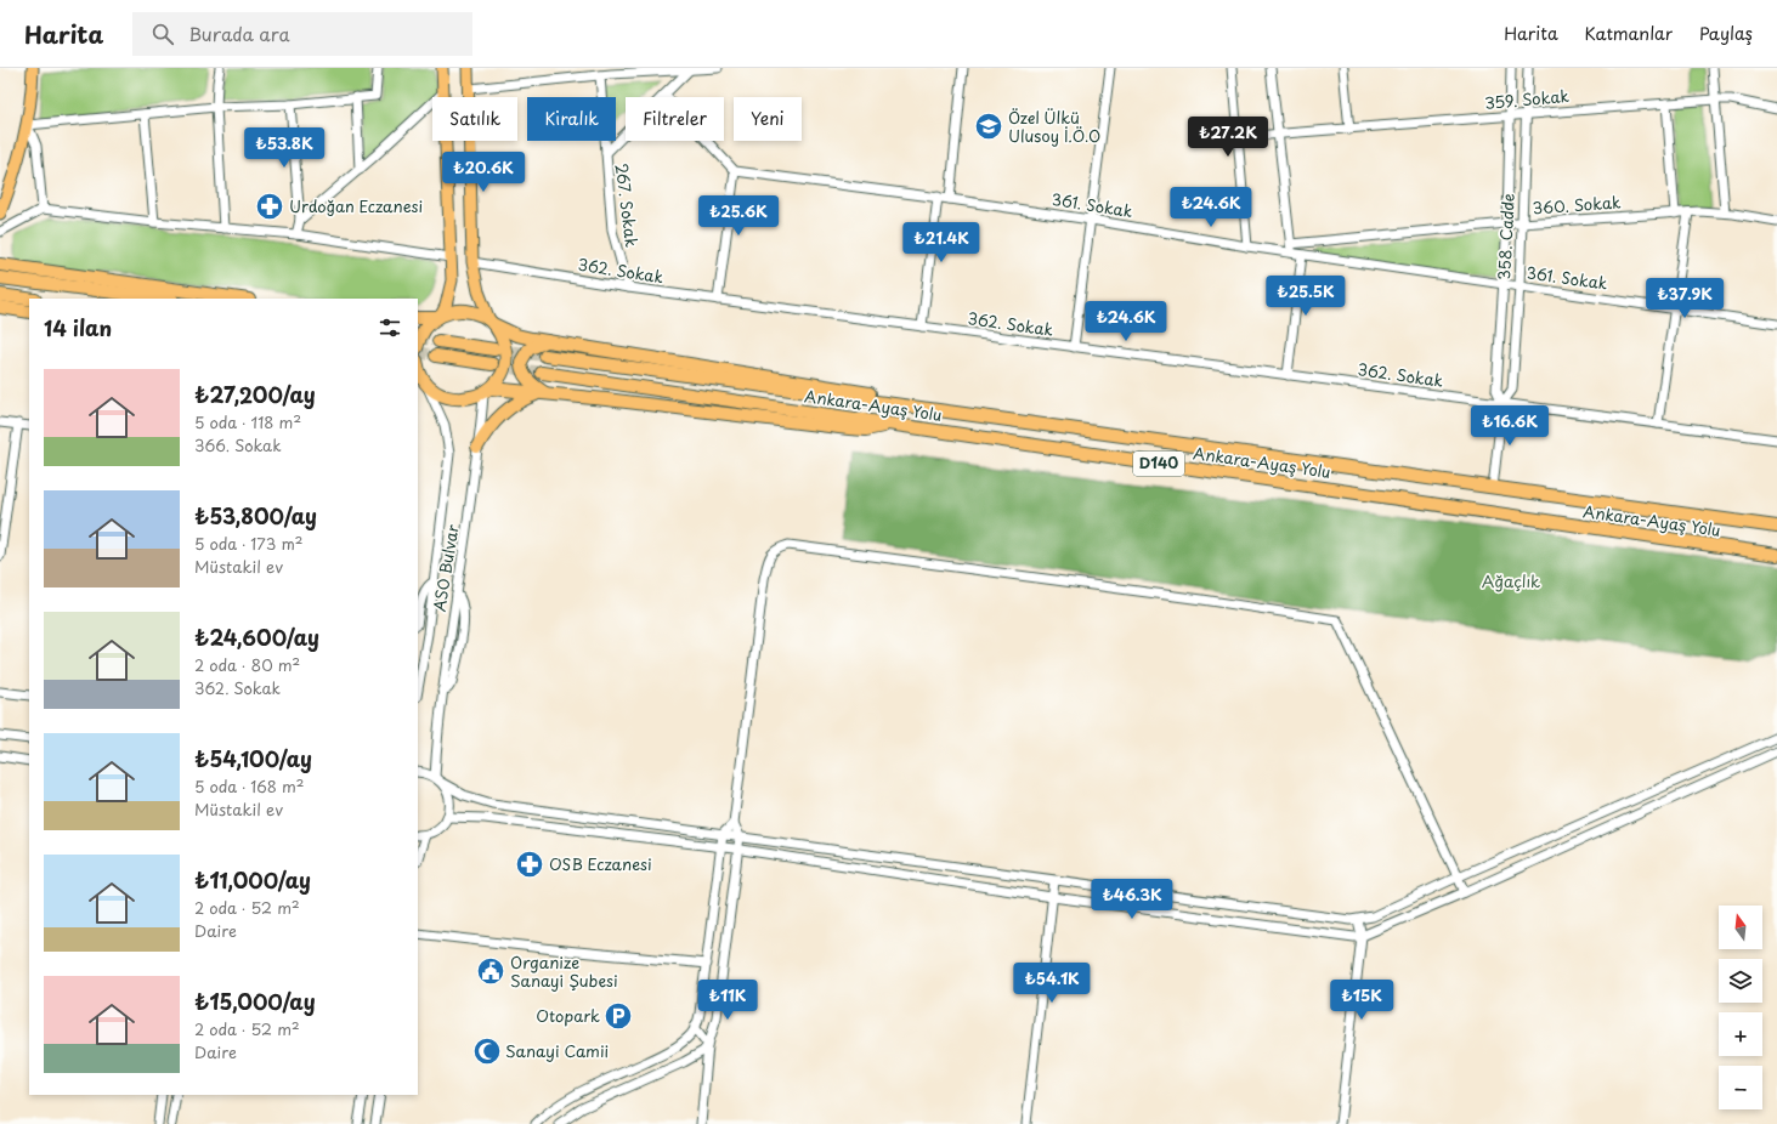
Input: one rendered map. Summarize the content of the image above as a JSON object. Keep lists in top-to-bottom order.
{
  "streets": {
    "highway": ["Ankara-Ayaş Yolu", "D140"],
    "street": [
      "359. Sokak",
      "267. Sokak",
      "361. Sokak",
      "360. Sokak",
      "358. Cadde",
      "362. Sokak",
      "ASO Bulvar"
    ]
  },
  "crossings": [
    ["359. Sokak", "358. Cadde"],
    ["267. Sokak", "362. Sokak"],
    ["361. Sokak", "360. Sokak"],
    ["361. Sokak", "358. Cadde"],
    ["360. Sokak", "358. Cadde"],
    ["358. Cadde", "362. Sokak"],
    ["358. Cadde", "Ankara-Ayaş Yolu"]
  ],
  "parks": ["Ağaçlık"],
  "places": {
    "school or university": ["Özel Ülkü Ulusoy İ.Ö.O"],
    "pharmacy": ["Urdoğan Eczanesi", "OSB Eczanesi"],
    "public building": ["Organize Sanayi Şubesi"],
    "parking": ["Otopark"],
    "mosque": ["Sanayi Camii"]
  },
  "north": "top",
  "page": {
    "header": "Harita",
    "search": "Burada ara",
    "nav": ["Harita", "Katmanlar", "Paylaş"],
    "chip": [
      "Satılık",
      "Kiralık",
      "Filtreler",
      "Yeni"
    ],
    "price": [
      "₺27.2K",
      "₺53.8K",
      "₺20.6K",
      "₺24.6K",
      "₺25.6K",
      "₺21.4K",
      "₺25.5K",
      "₺37.9K",
      "₺24.6K",
      "₺16.6K",
      "₺46.3K",
      "₺54.1K",
      "₺11K",
      "₺15K"
    ],
    "heading": "14 ilan",
    "list": [
      {
        "name": "₺27,200/ay",
        "note": "5 oda · 118 m² · 366. Sokak"
      },
      {
        "name": "₺53,800/ay",
        "note": "5 oda · 173 m² · Müstakil ev"
      },
      {
        "name": "₺24,600/ay",
        "note": "2 oda · 80 m² · 362. Sokak"
      },
      {
        "name": "₺54,100/ay",
        "note": "5 oda · 168 m² · Müstakil ev"
      },
      {
        "name": "₺11,000/ay",
        "note": "2 oda · 52 m² · Daire"
      },
      {
        "name": "₺15,000/ay",
        "note": "2 oda · 52 m² · Daire"
      }
    ],
    "map_buttons": ["+", "−"]
  }
}
